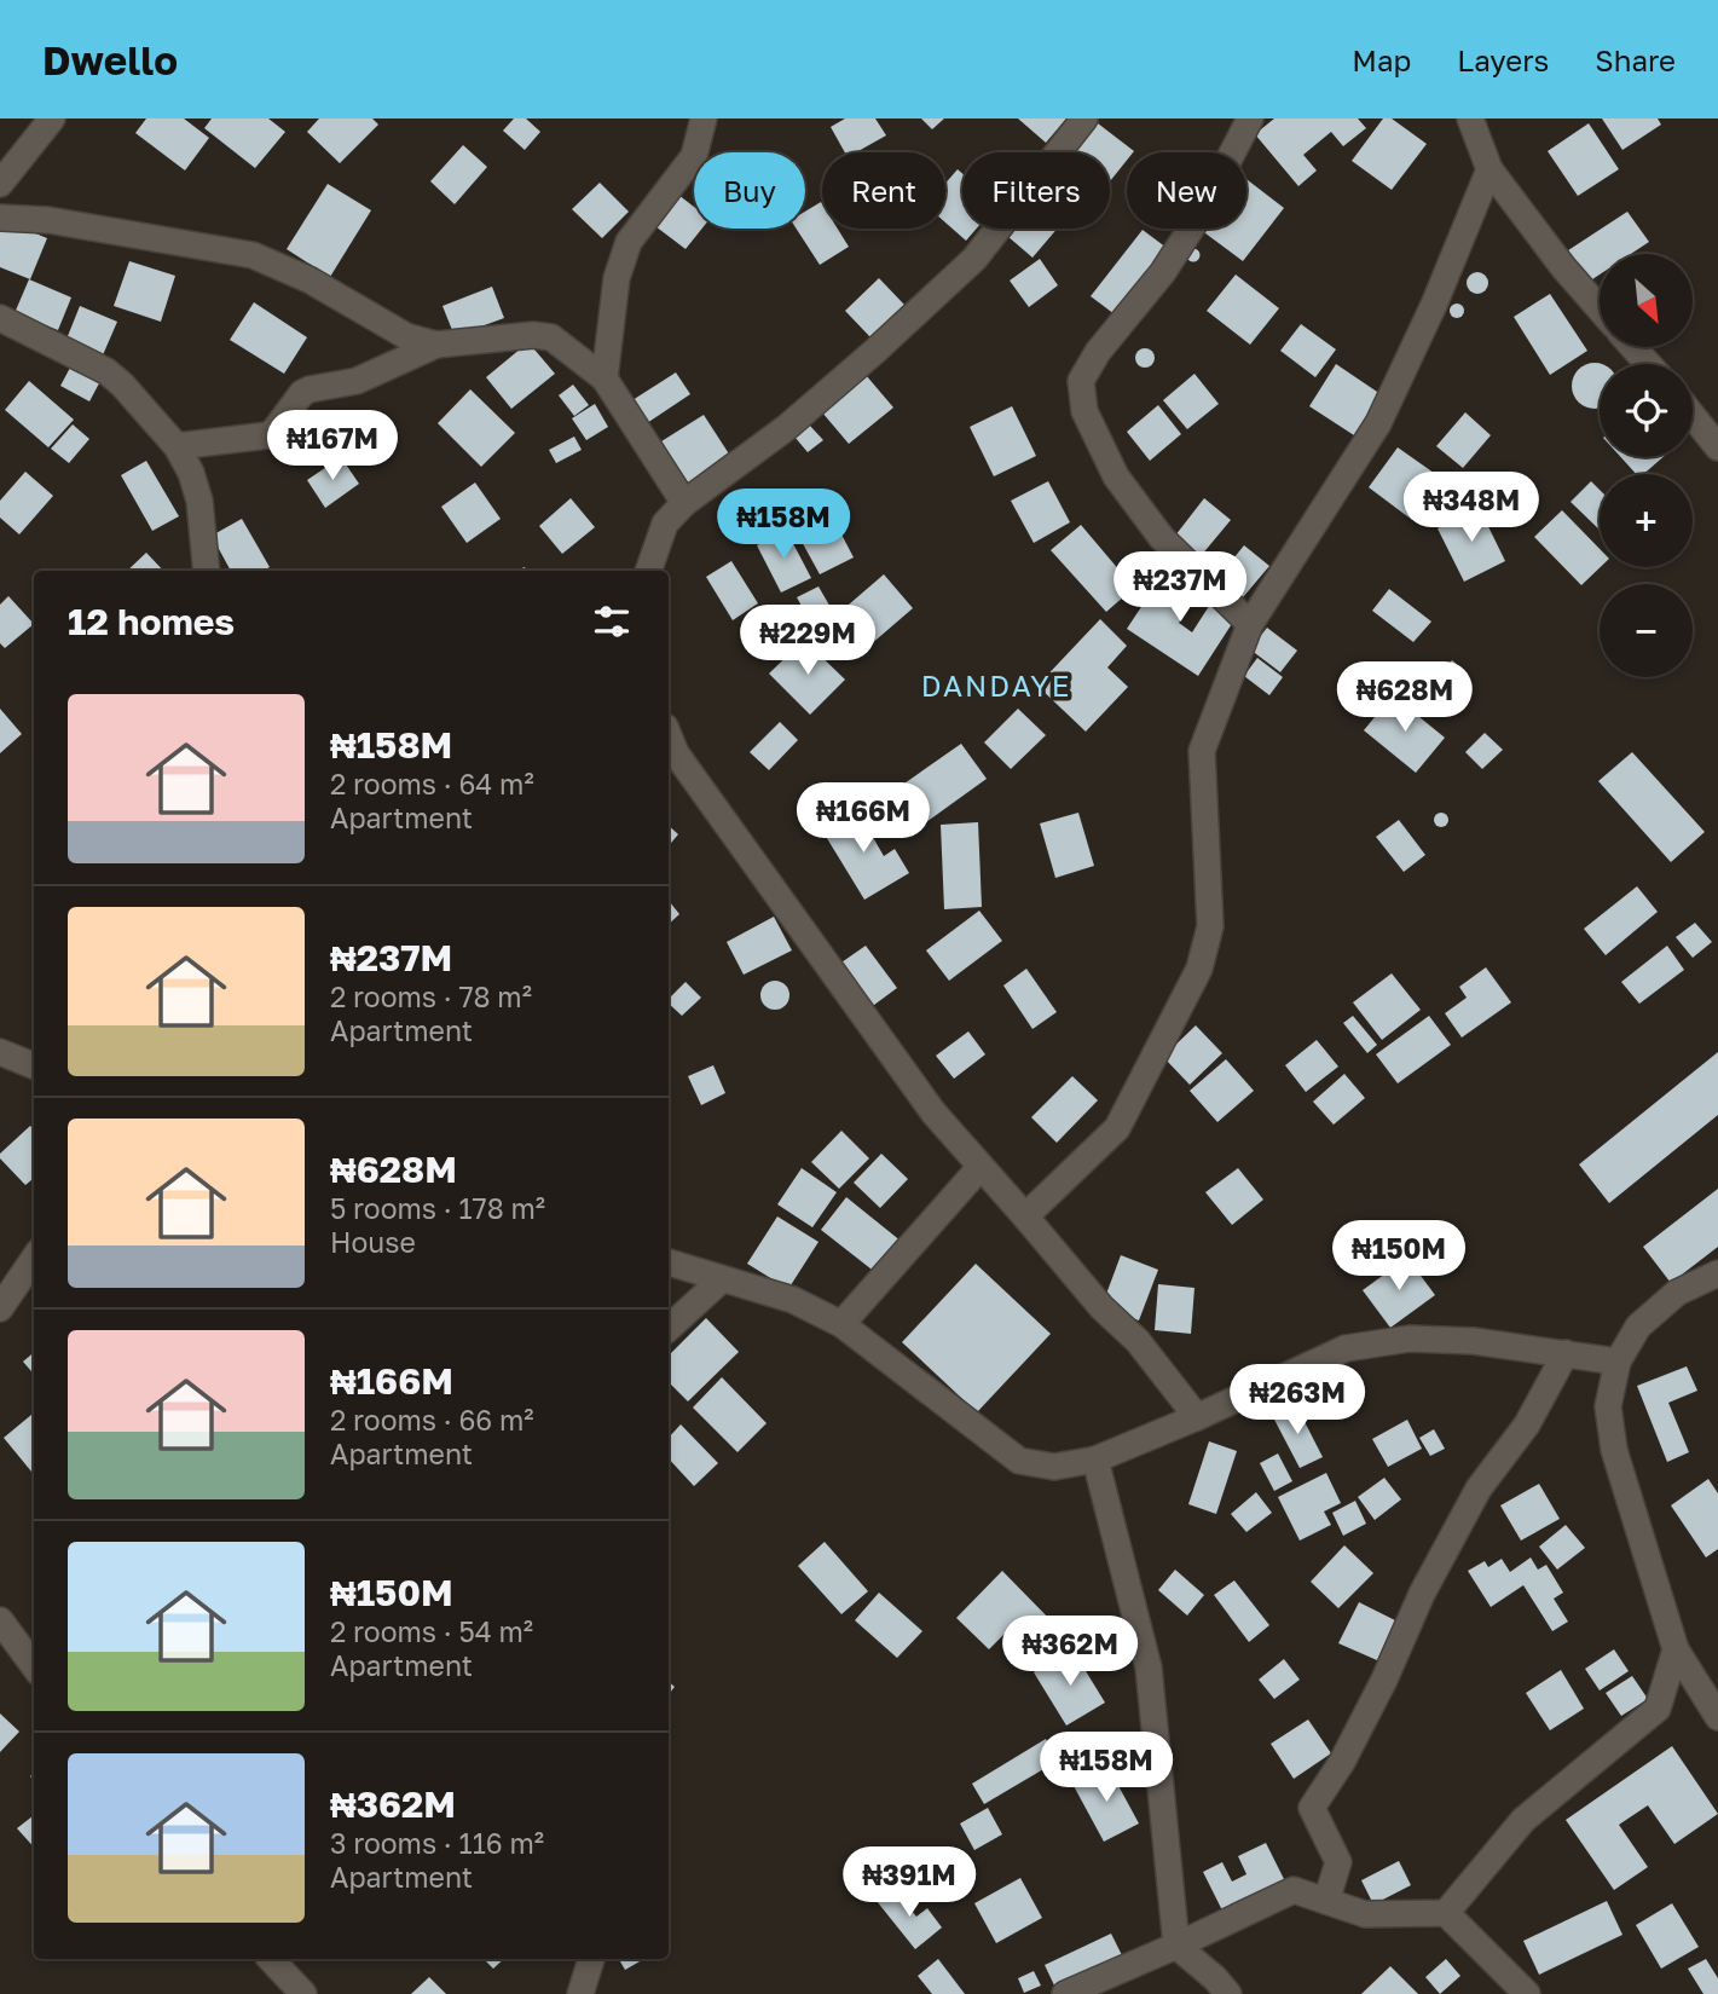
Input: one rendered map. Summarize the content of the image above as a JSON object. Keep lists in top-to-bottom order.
{
  "districts": ["DANDAYE"],
  "north": "bottom right",
  "page": {
    "header": "Dwello",
    "nav": ["Map", "Layers", "Share"],
    "chip": [
      "Buy",
      "Rent",
      "Filters",
      "New"
    ],
    "map_buttons": ["+", "−"],
    "price": [
      "₦167M",
      "₦348M",
      "₦158M",
      "₦237M",
      "₦229M",
      "₦628M",
      "₦166M",
      "₦150M",
      "₦263M",
      "₦362M",
      "₦158M",
      "₦391M"
    ],
    "heading": "12 homes",
    "list": [
      {
        "name": "₦158M",
        "note": "2 rooms · 64 m² · Apartment"
      },
      {
        "name": "₦237M",
        "note": "2 rooms · 78 m² · Apartment"
      },
      {
        "name": "₦628M",
        "note": "5 rooms · 178 m² · House"
      },
      {
        "name": "₦166M",
        "note": "2 rooms · 66 m² · Apartment"
      },
      {
        "name": "₦150M",
        "note": "2 rooms · 54 m² · Apartment"
      },
      {
        "name": "₦362M",
        "note": "3 rooms · 116 m² · Apartment"
      }
    ]
  }
}
